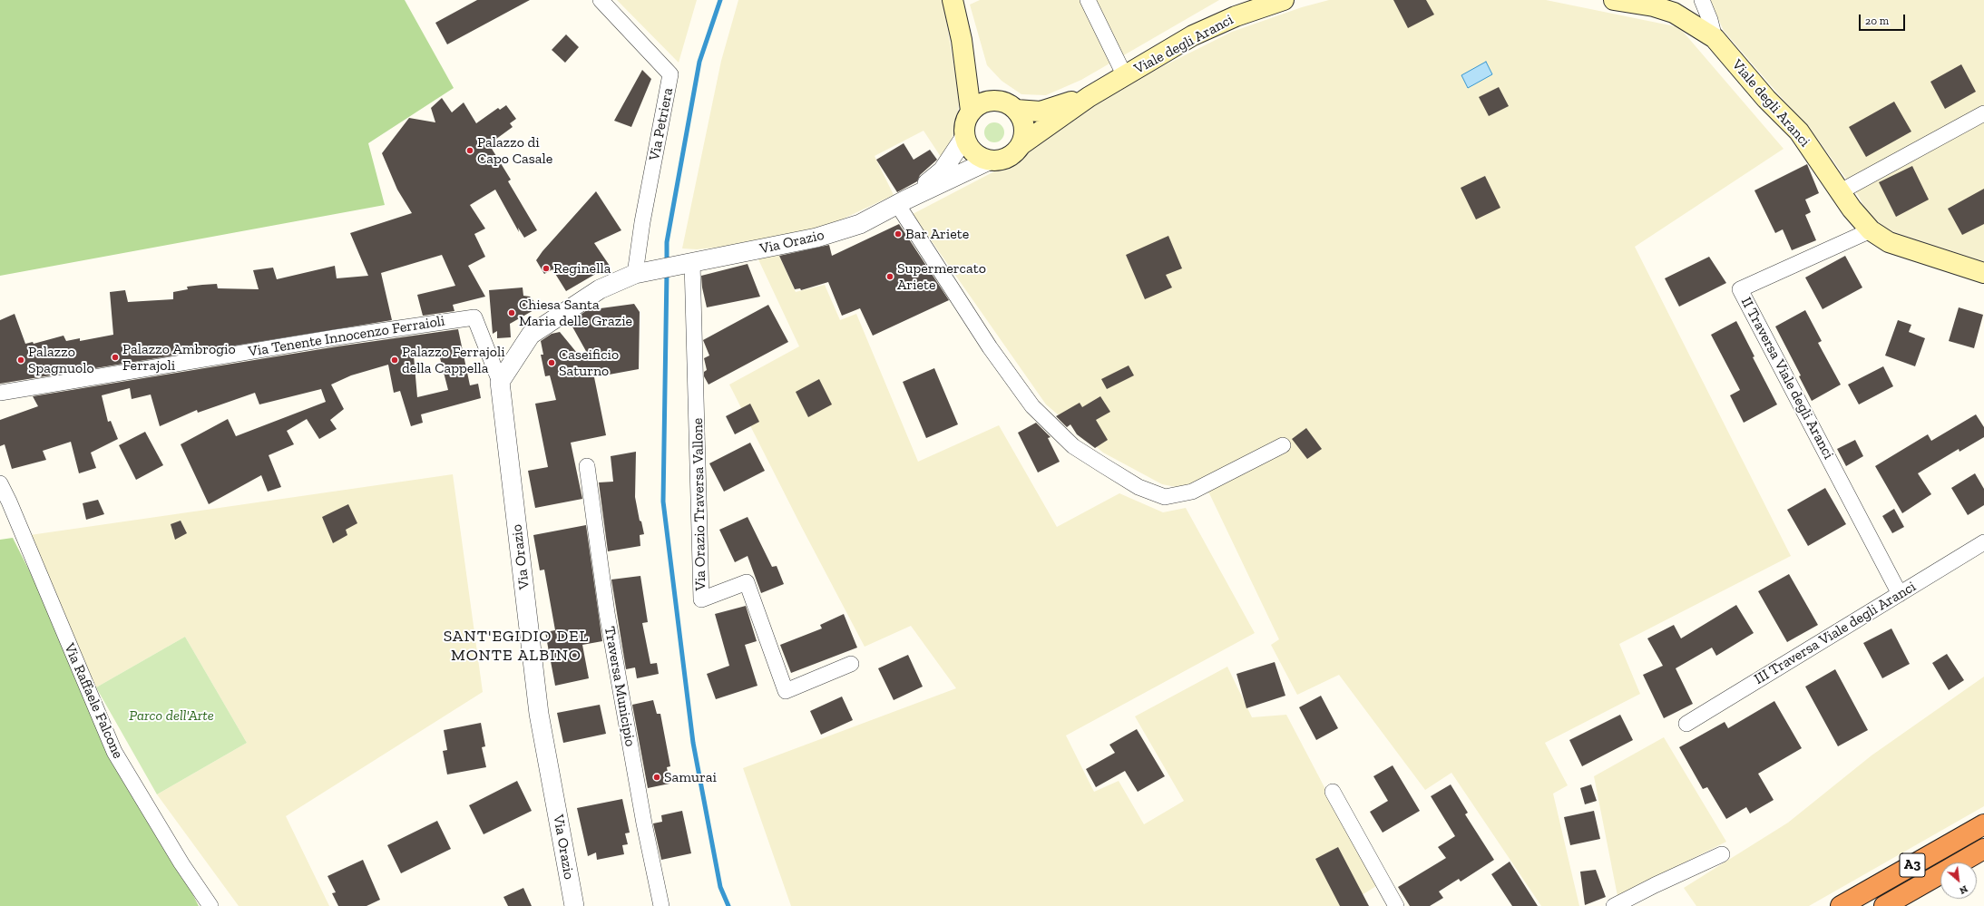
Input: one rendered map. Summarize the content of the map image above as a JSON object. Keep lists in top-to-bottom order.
{
  "streets": {
    "highway": ["A3"],
    "main road": ["Viale degli Aranci"],
    "street": [
      "Via Petriera",
      "Via Orazio",
      "Via Tenente Innocenzo Ferraioli",
      "II Traversa Viale degli Aranci",
      "Via Orazio Traversa Vallone",
      "III Traversa Viale degli Aranci",
      "Traversa Municipio",
      "Via Raffaele Falcone"
    ]
  },
  "crossings": [
    ["Viale degli Aranci", "II Traversa Viale degli Aranci"],
    ["Via Petriera", "Via Orazio"],
    ["Via Orazio", "Via Tenente Innocenzo Ferraioli"],
    ["Via Orazio", "Via Orazio Traversa Vallone"],
    ["II Traversa Viale degli Aranci", "III Traversa Viale degli Aranci"]
  ],
  "districts": ["SANT'EGIDIO DEL MONTE ALBINO"],
  "parks": ["Parco dell'Arte"],
  "places": [
    "Palazzo di Capo Casale",
    "Bar Ariete",
    "Reginella",
    "Supermercato Ariete",
    "Chiesa Santa Maria delle Grazie",
    "Palazzo Ambrogio Ferrajoli",
    "Palazzo Spagnuolo",
    "Palazzo Ferrajoli della Cappella",
    "Caseificio Saturno",
    "Samurai"
  ],
  "scale_bar": "20 m",
  "north": "bottom right"
}
